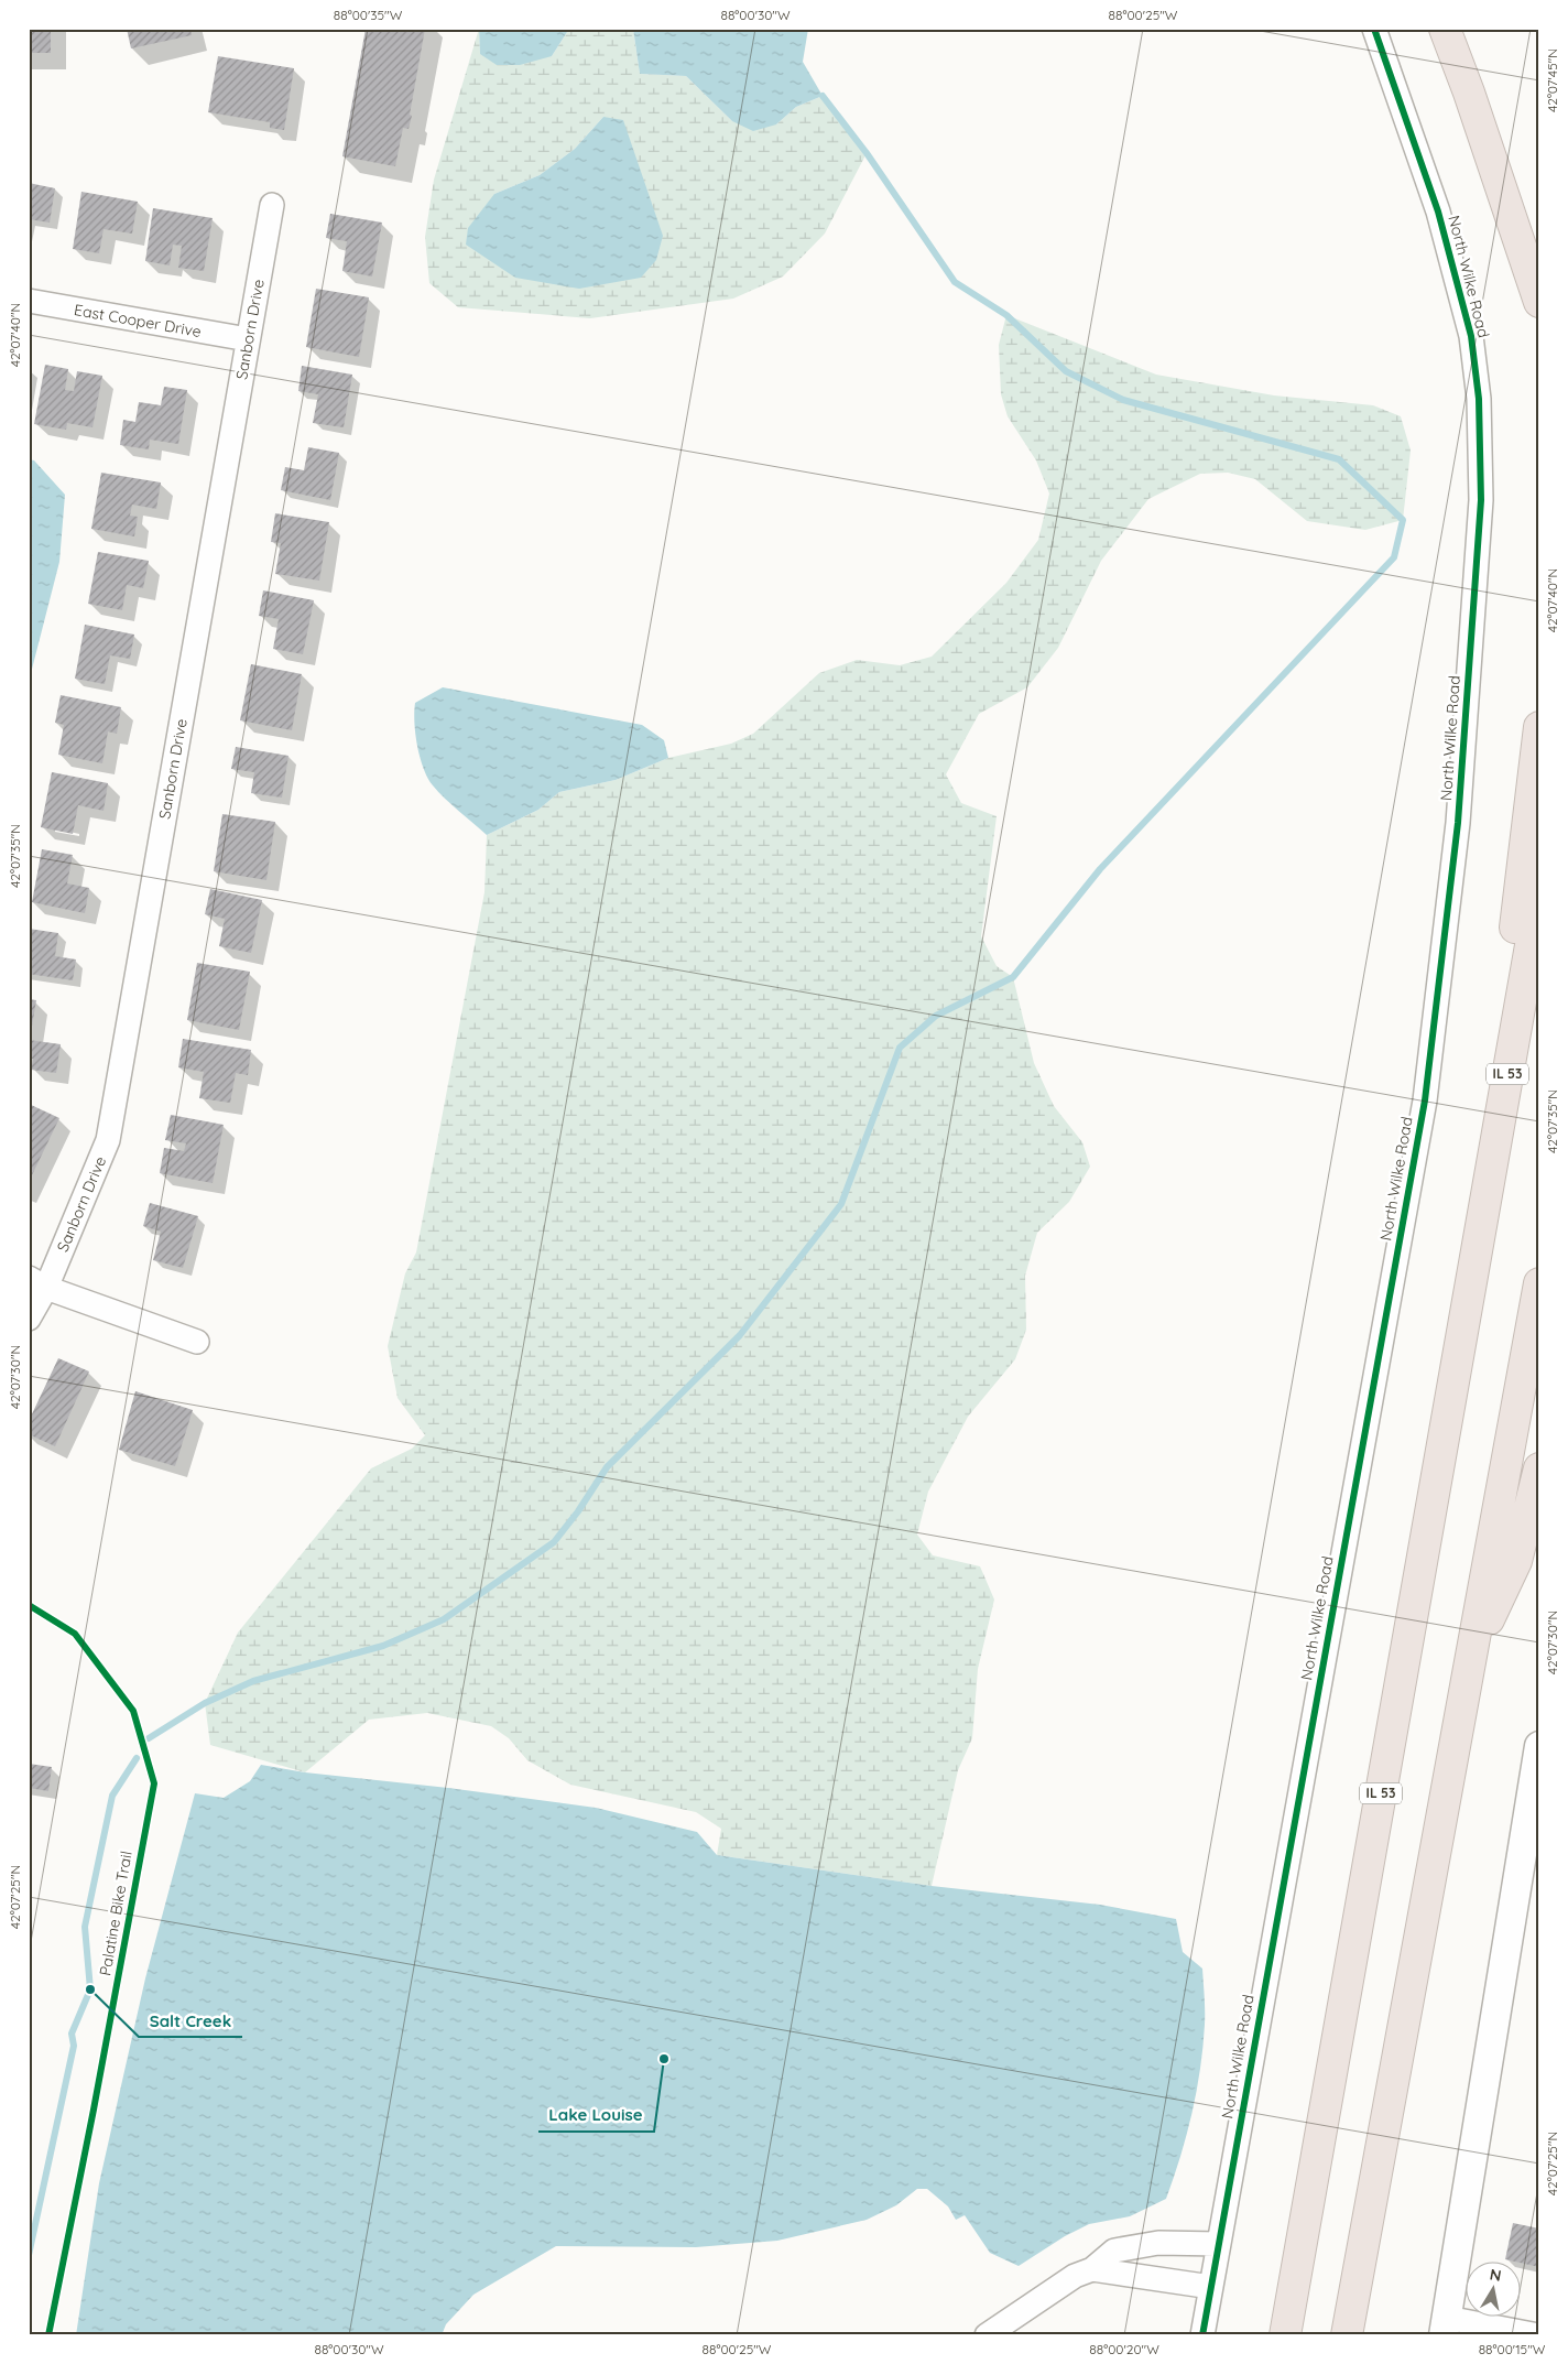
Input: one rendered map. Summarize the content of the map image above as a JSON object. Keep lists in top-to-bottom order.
{
  "streets": {
    "highway": ["IL 53"],
    "street": ["North Wilke Road", "East Cooper Drive", "Sanborn Drive"],
    "cycle path": ["Palatine Bike Trail"]
  },
  "crossings": [
    ["East Cooper Drive", "Sanborn Drive"]
  ],
  "places": ["Salt Creek", "Lake Louise"],
  "north": "top",
  "coordinates": [
    "88°00'35\"W",
    "88°00'30\"W",
    "88°00'25\"W",
    "42°07'45\"N",
    "42°07'40\"N",
    "42°07'35\"N",
    "42°07'30\"N",
    "42°07'25\"N",
    "88°00'20\"W",
    "88°00'15\"W"
  ]
}
